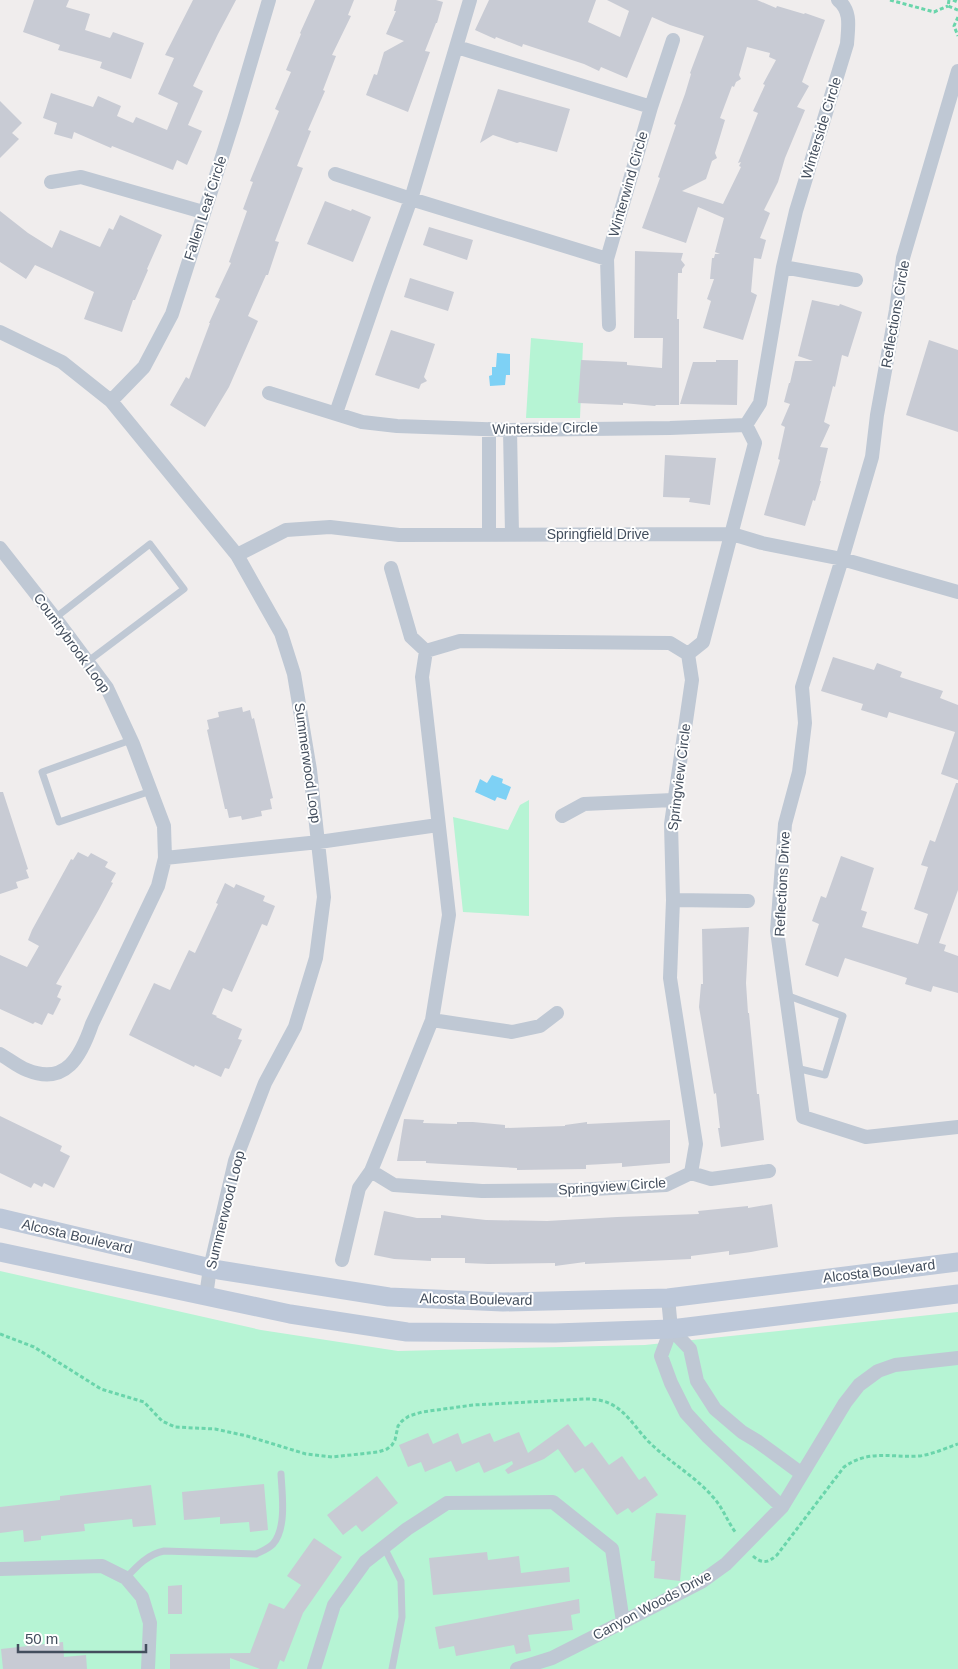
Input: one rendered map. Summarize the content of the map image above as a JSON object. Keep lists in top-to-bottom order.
{
  "streets": {
    "main road": ["Alcosta Boulevard"],
    "street": [
      "Winterside Circle",
      "Winterwind Circle",
      "Fallen Leaf Circle",
      "Reflections Circle",
      "Springfield Drive",
      "Countrybrook Loop",
      "Summerwood Loop",
      "Springview Circle",
      "Reflections Drive",
      "Canyon Woods Drive"
    ]
  },
  "crossings": [
    ["Fallen Leaf Circle", "Summerwood Loop"],
    ["Reflections Circle", "Springfield Drive"],
    ["Reflections Circle", "Reflections Drive"],
    ["Springfield Drive", "Summerwood Loop"],
    ["Springfield Drive", "Reflections Drive"],
    ["Summerwood Loop", "Alcosta Boulevard"]
  ],
  "scale_bar": "50 m"
}
